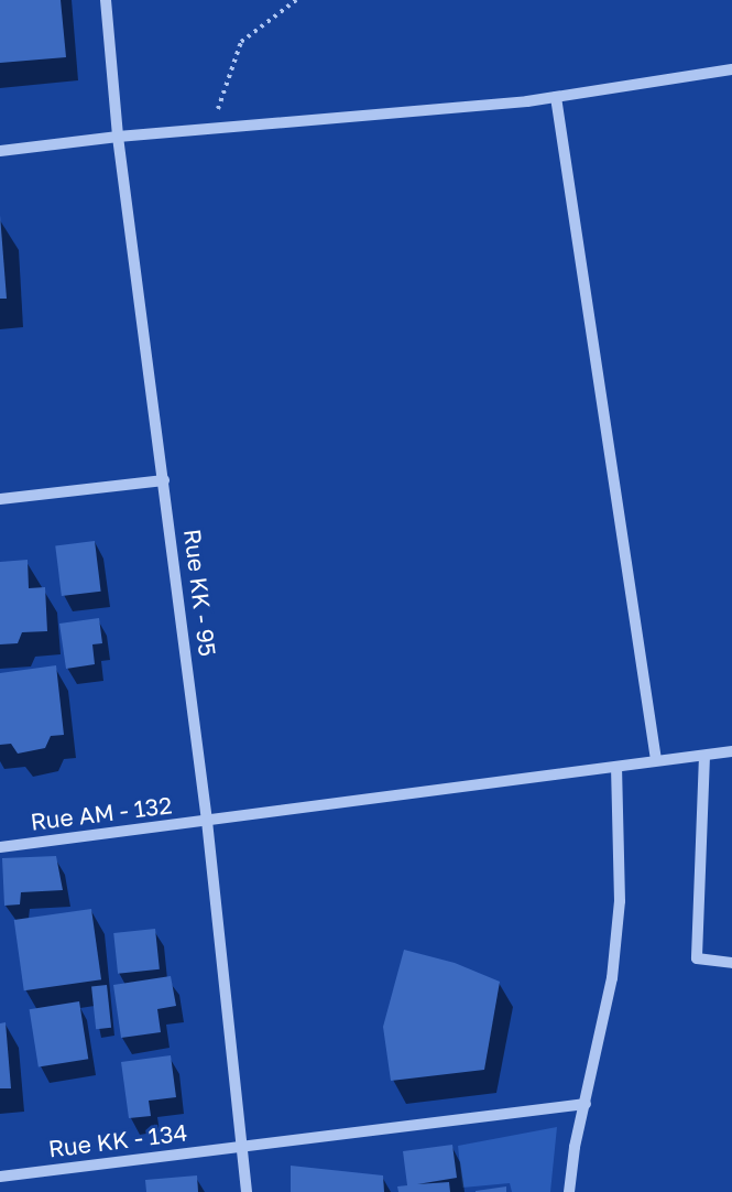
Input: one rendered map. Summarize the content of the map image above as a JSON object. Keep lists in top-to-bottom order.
{
  "streets": {
    "street": ["Rue KK - 95", "Rue AM - 132", "Rue KK - 134"]
  },
  "crossings": [
    ["Rue KK - 95", "Rue AM - 132"],
    ["Rue KK - 95", "Rue KK - 134"]
  ]
}
